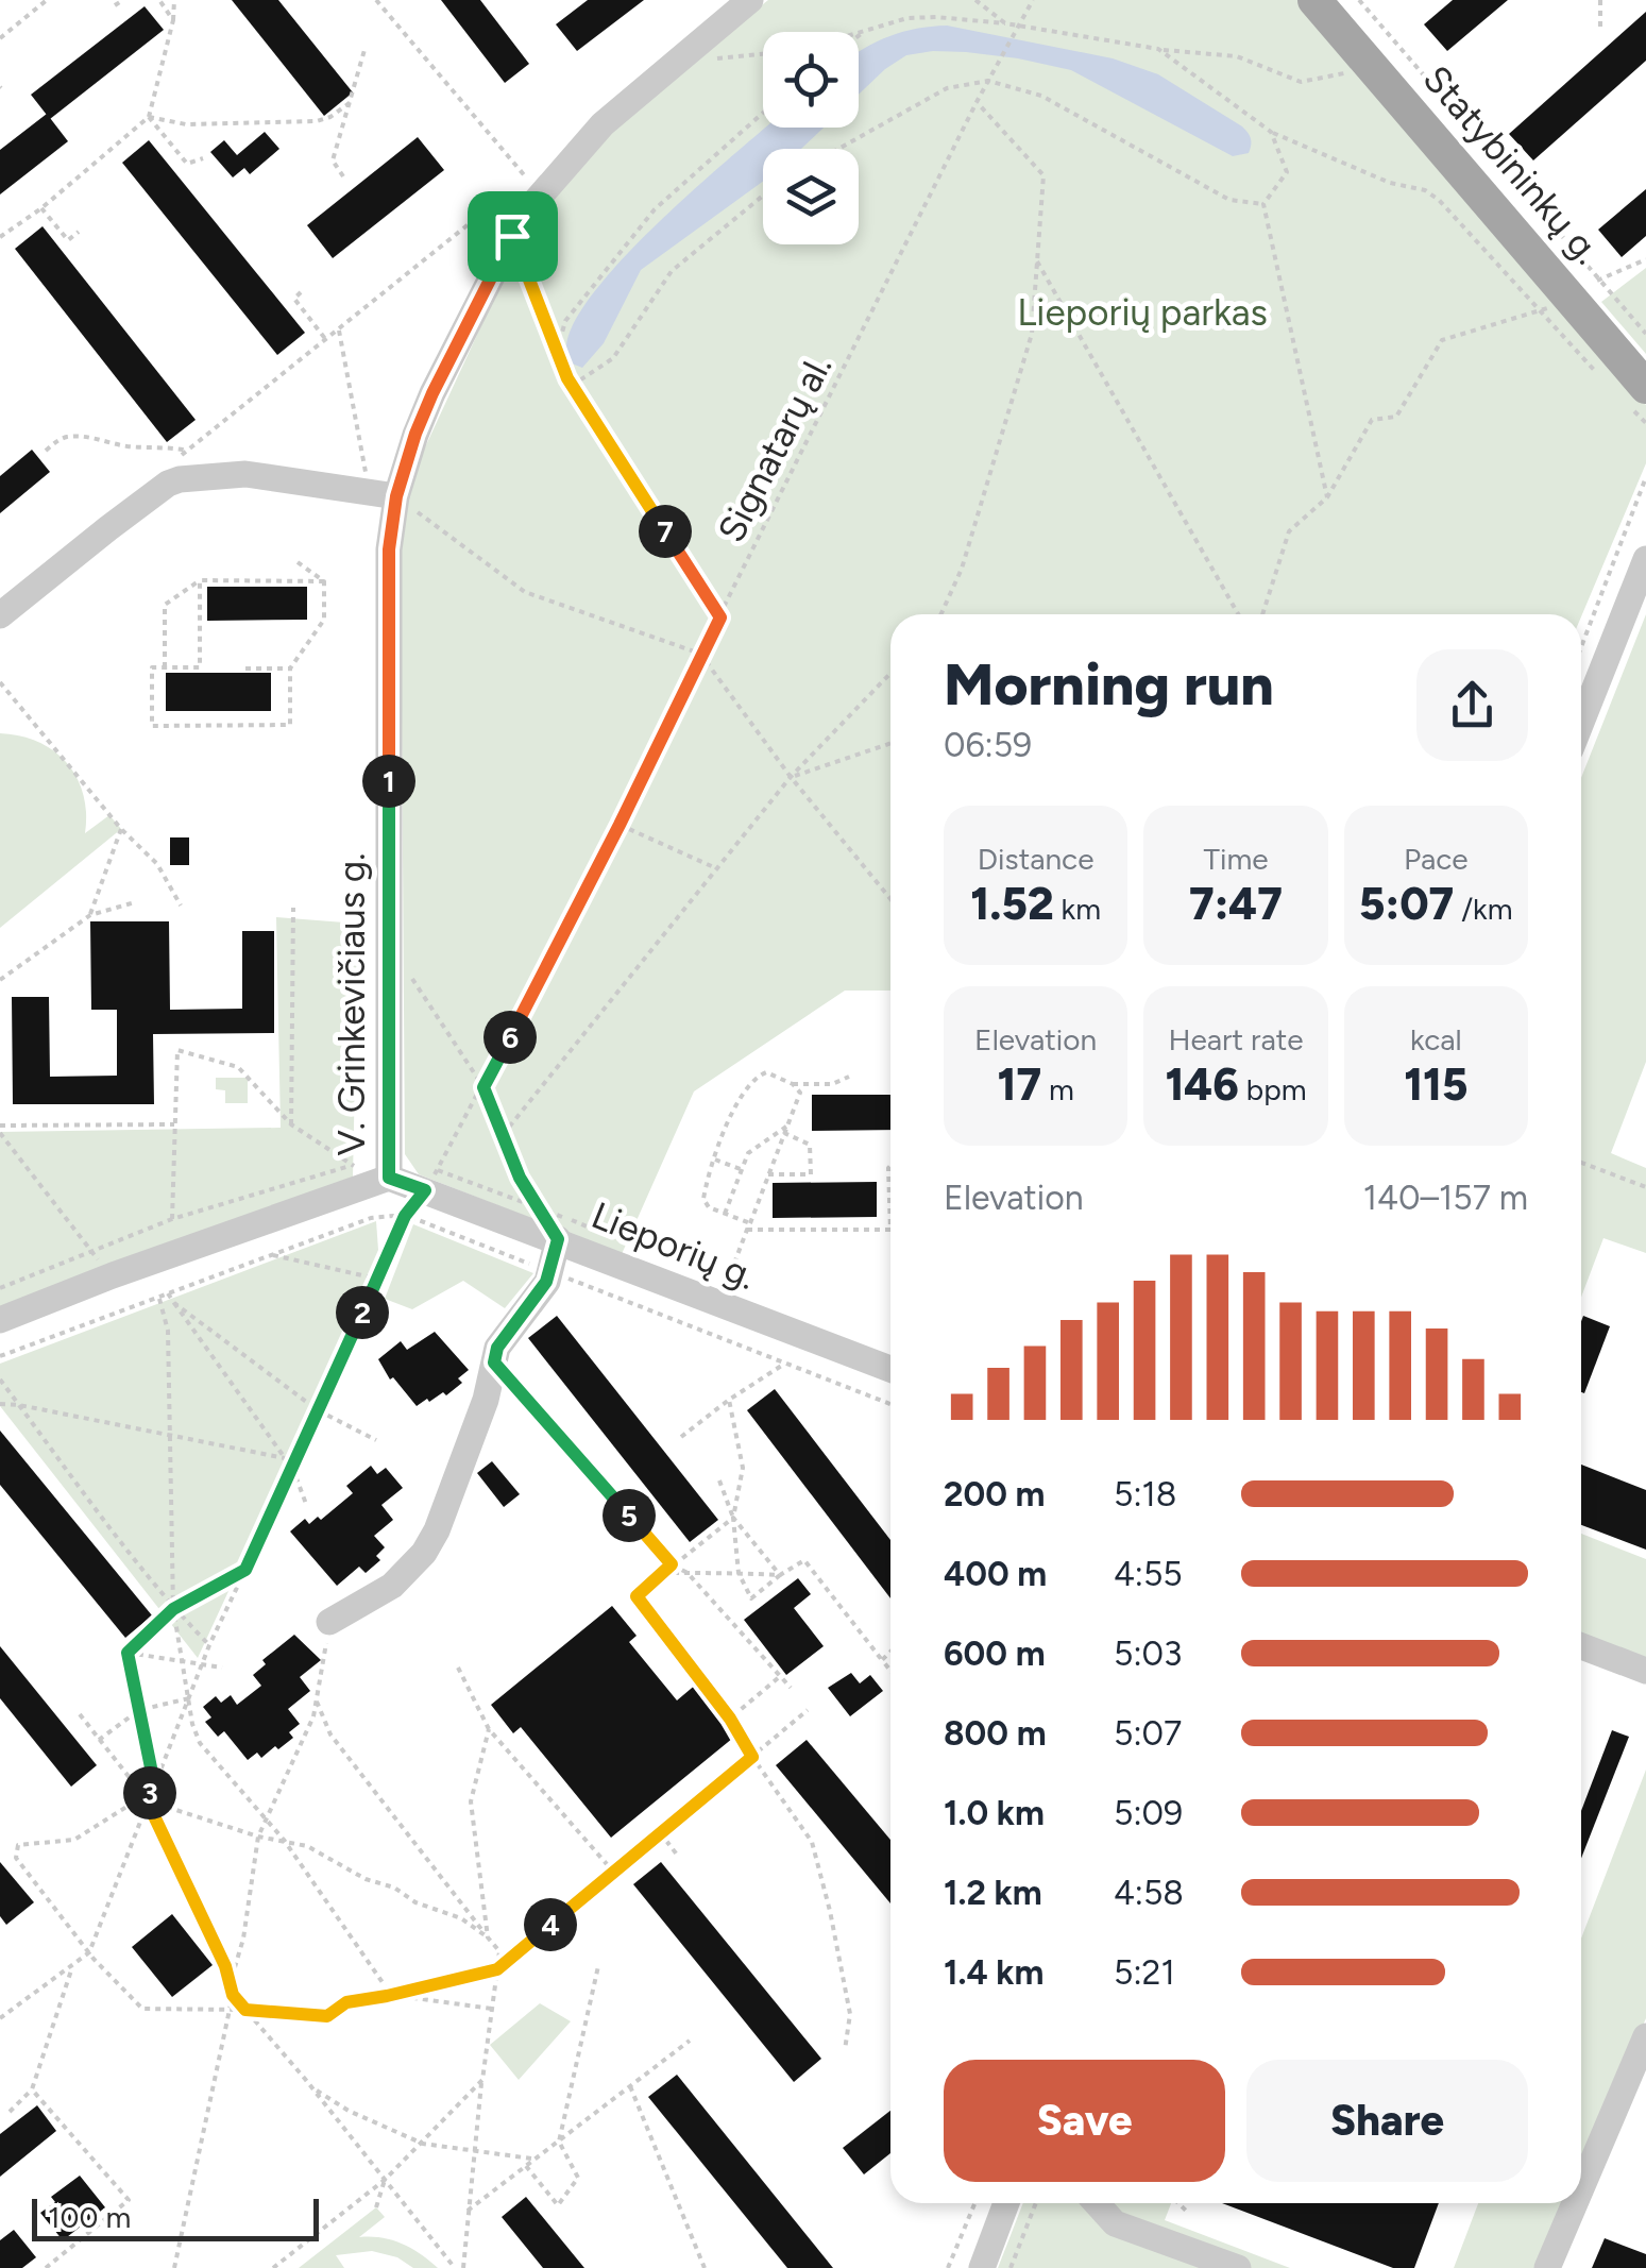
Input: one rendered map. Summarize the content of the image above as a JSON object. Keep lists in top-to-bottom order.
{
  "streets": {
    "main road": ["Statybininkų g."],
    "street": ["V. Grinkevičiaus g.", "Lieporių g."],
    "path": ["Signatarų al."]
  },
  "crossings": [
    ["Signatarų al.", "Lieporių g."],
    ["V. Grinkevičiaus g.", "Lieporių g."]
  ],
  "parks": ["Lieporių parkas"],
  "scale_bar": "100 m",
  "page": {
    "pins": [
      "7",
      "1",
      "6",
      "2",
      "5",
      "3",
      "4"
    ],
    "heading": ["Morning run", "06:59"],
    "stats": [
      ["Distance", "1.52 km"],
      ["Time", "7:47"],
      ["Pace", "5:07 /km"],
      ["Elevation", "17 m"],
      ["Heart rate", "146 bpm"],
      ["kcal", "115"]
    ],
    "chart": ["Elevation", "140–157 m"],
    "list": [
      {
        "name": "200 m",
        "note": "5:18"
      },
      {
        "name": "400 m",
        "note": "4:55"
      },
      {
        "name": "600 m",
        "note": "5:03"
      },
      {
        "name": "800 m",
        "note": "5:07"
      },
      {
        "name": "1.0 km",
        "note": "5:09"
      },
      {
        "name": "1.2 km",
        "note": "4:58"
      },
      {
        "name": "1.4 km",
        "note": "5:21"
      }
    ],
    "buttons": ["Save", "Share"],
    "scale": "100 m"
  }
}
